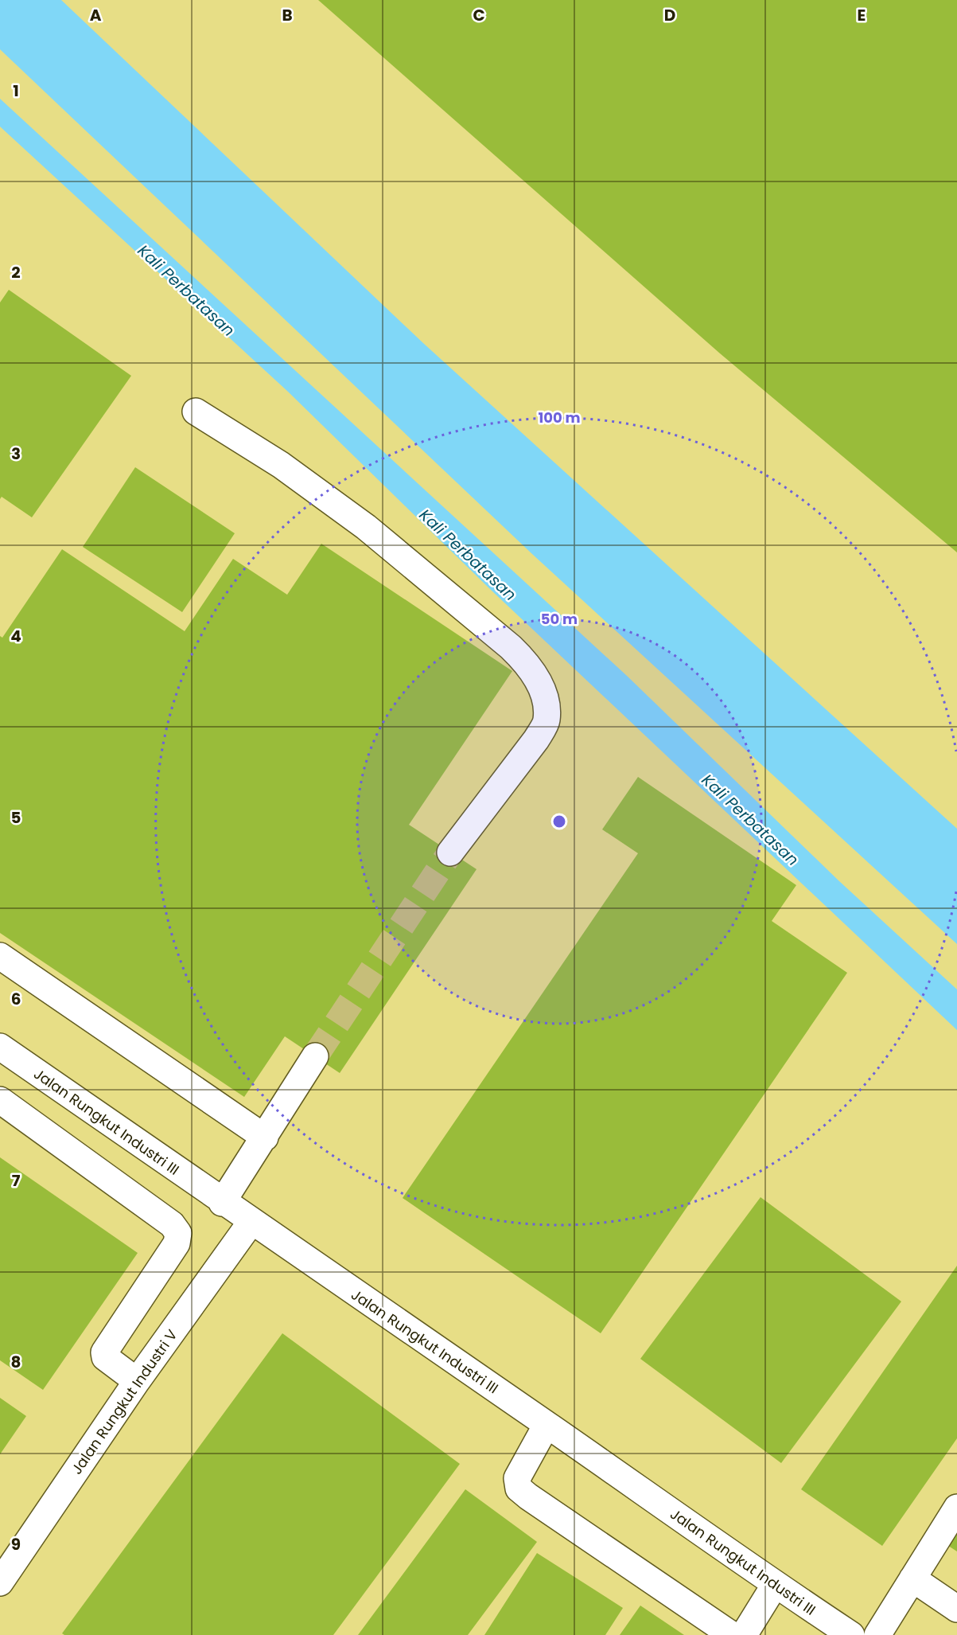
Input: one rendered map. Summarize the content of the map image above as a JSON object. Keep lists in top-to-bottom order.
{
  "streets": {
    "street": ["Jalan Rungkut Industri III", "Jalan Rungkut Industri V"]
  },
  "crossings": [
    ["Jalan Rungkut Industri III", "Jalan Rungkut Industri V"]
  ],
  "water": ["Kali Perbatasan"],
  "grid": {
    "columns": [
      "A",
      "B",
      "C",
      "D",
      "E"
    ],
    "rows": [
      "1",
      "2",
      "3",
      "4",
      "5",
      "6",
      "7",
      "8",
      "9"
    ]
  },
  "rings": ["100 m", "50 m"]
}
